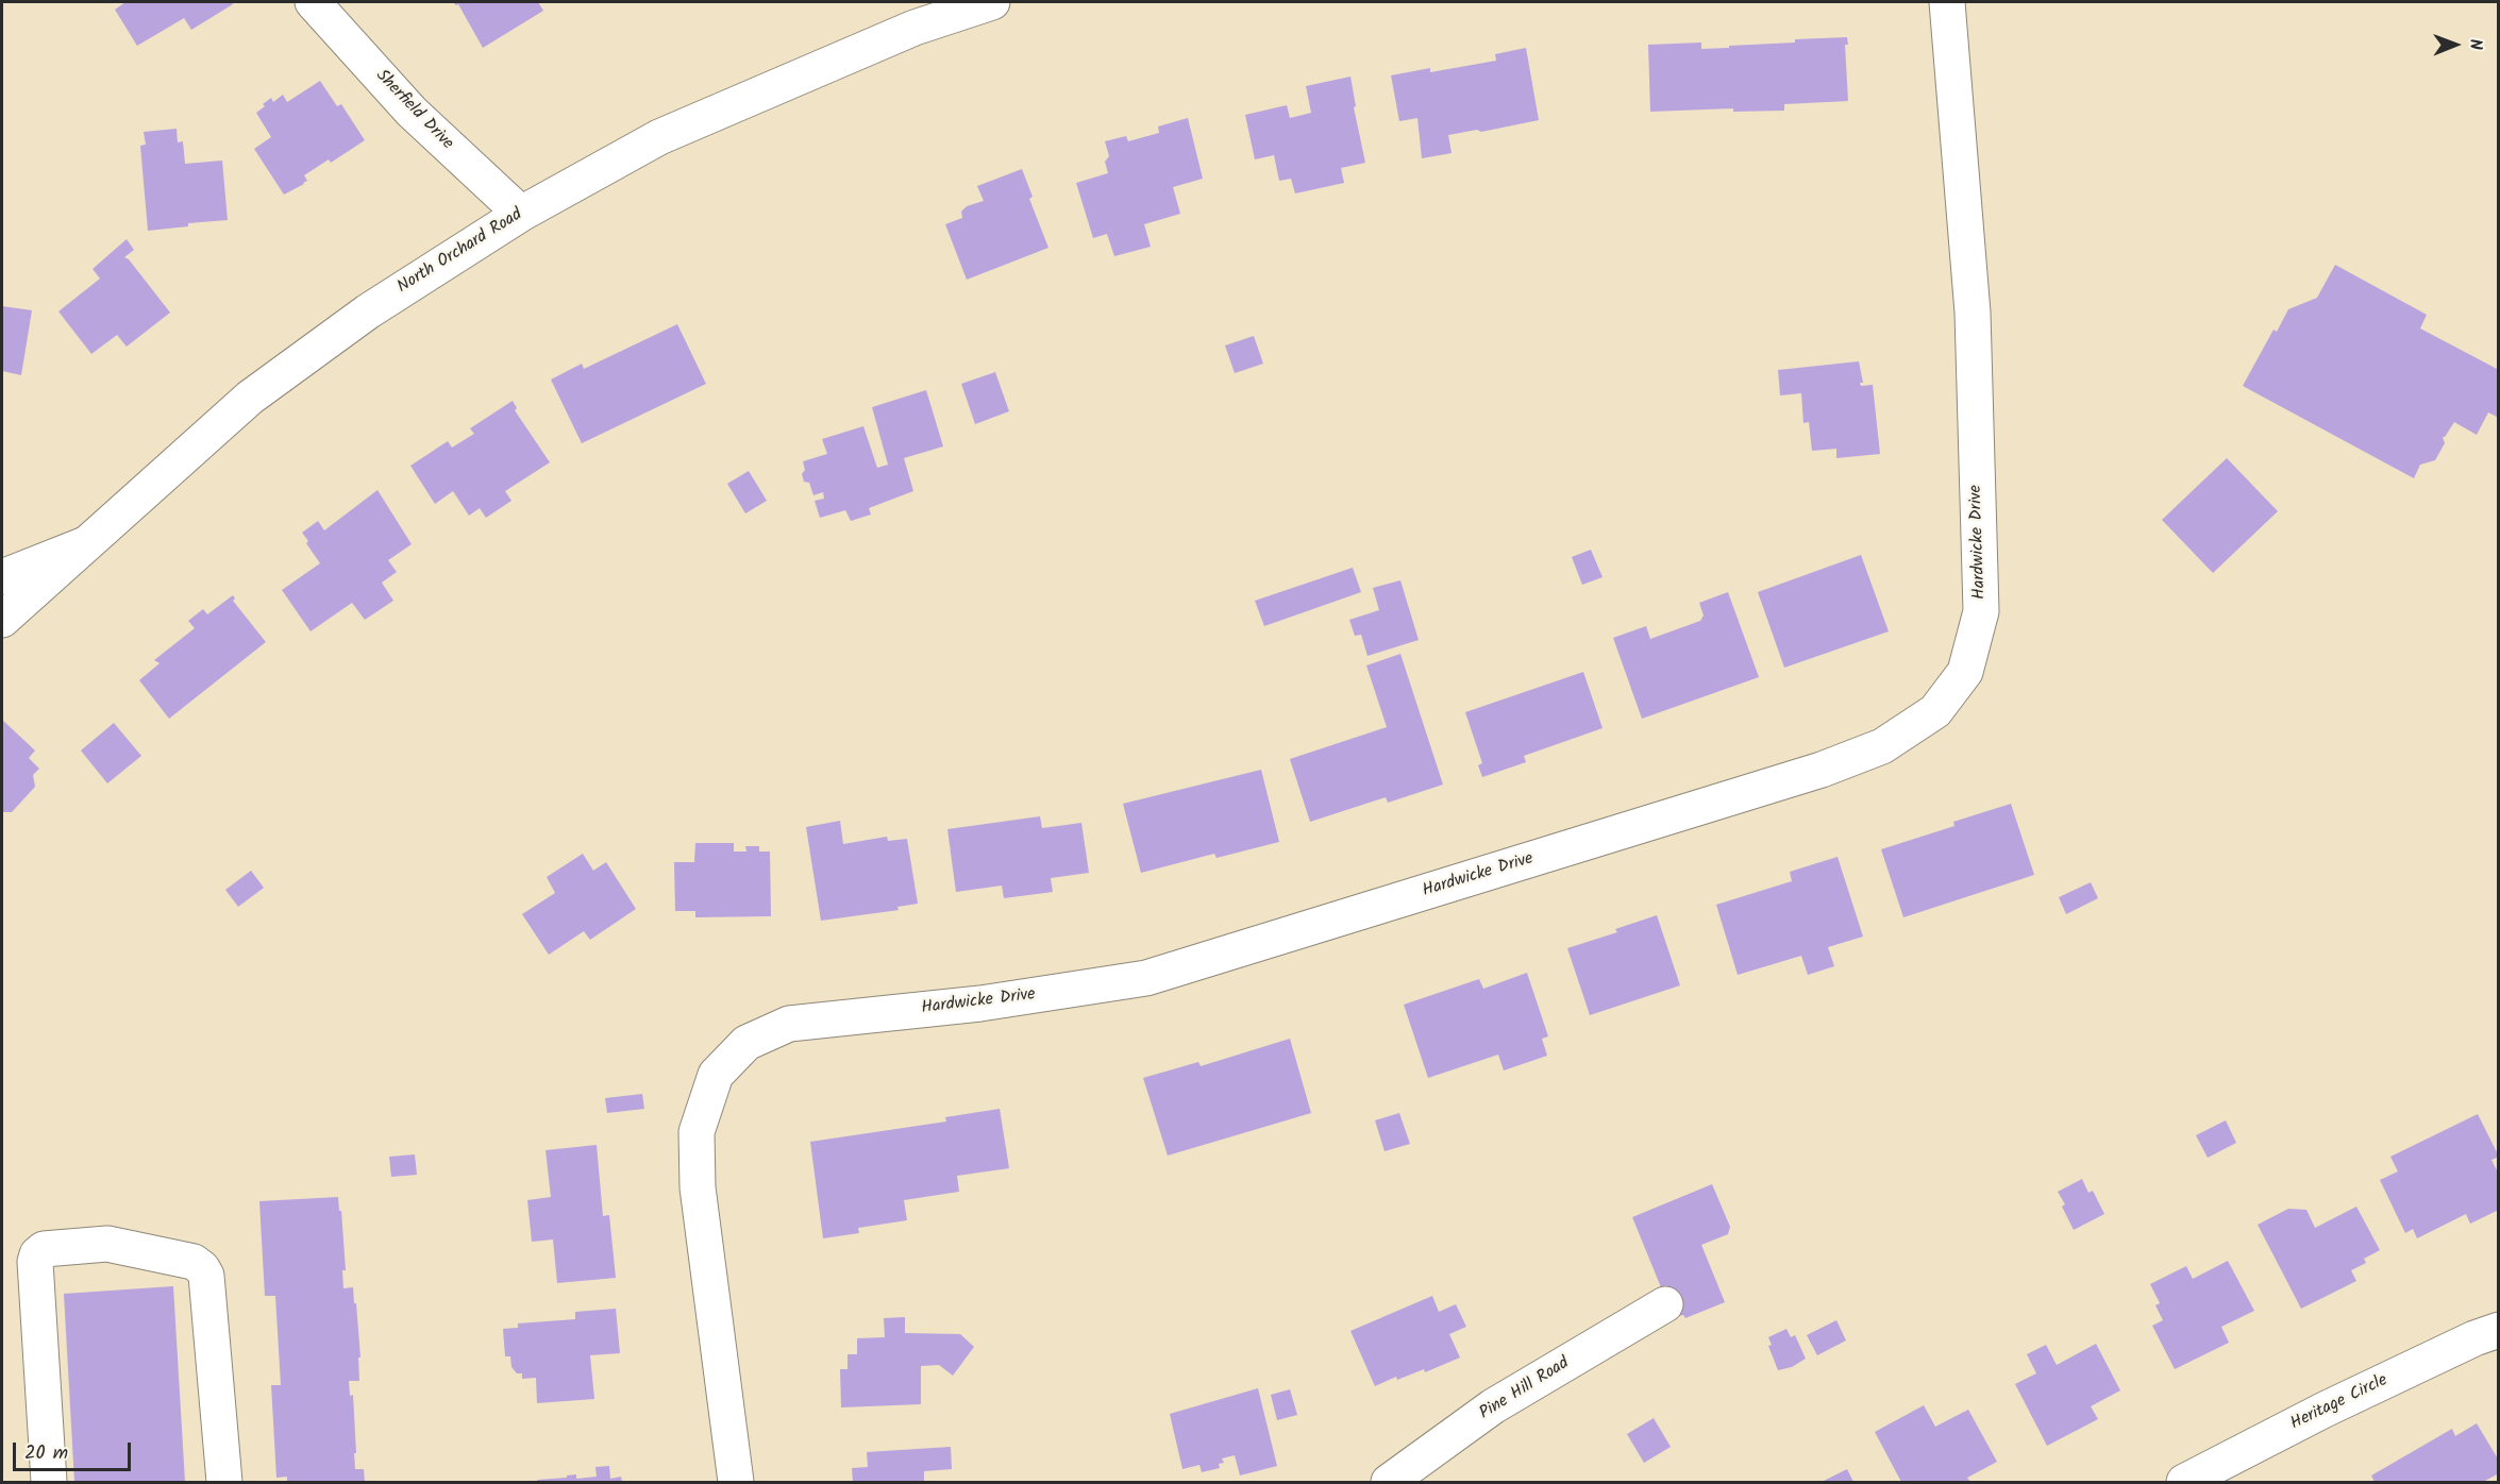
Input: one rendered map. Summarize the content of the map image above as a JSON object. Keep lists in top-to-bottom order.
{
  "streets": {
    "street": [
      "Sherfield Drive",
      "North Orchard Road",
      "Hardwicke Drive",
      "Pine Hill Road",
      "Heritage Circle"
    ]
  },
  "crossings": [
    ["Sherfield Drive", "North Orchard Road"]
  ],
  "scale_bar": "20 m",
  "north": "right"
}
